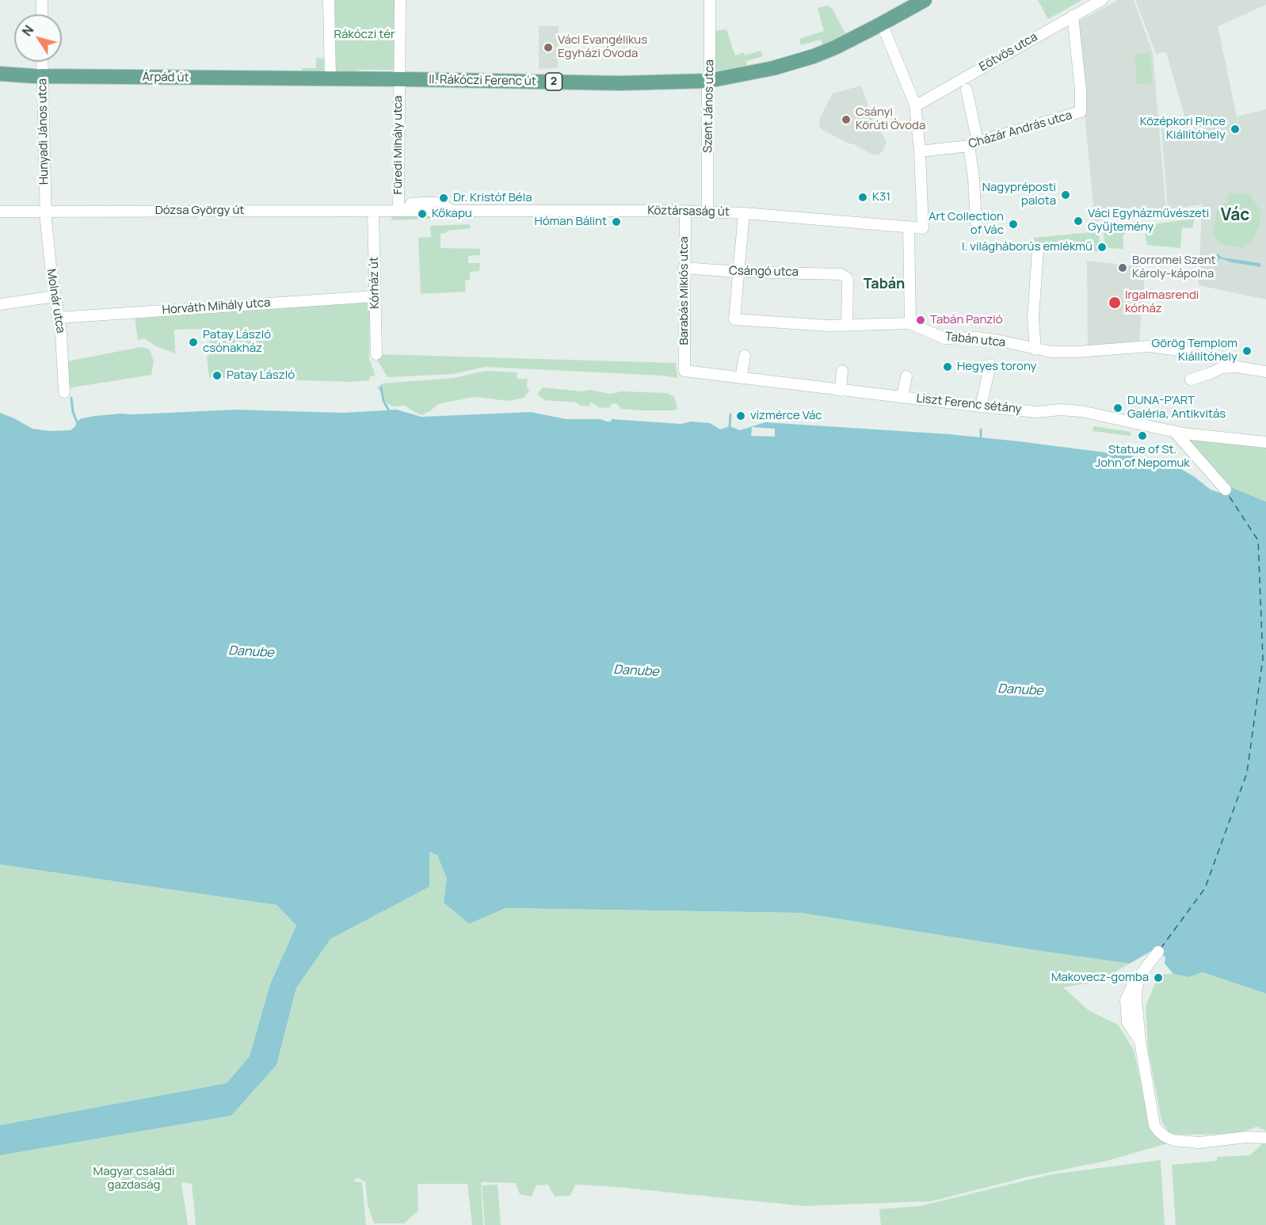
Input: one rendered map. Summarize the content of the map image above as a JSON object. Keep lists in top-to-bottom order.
{
  "streets": {
    "main road": ["Árpád út", "II. Rákóczi Ferenc út", "2"],
    "street": [
      "Eötvös utca",
      "Szent János utca",
      "Cházár András utca",
      "Hunyadi János utca",
      "Füredi Mihály utca",
      "Dózsa György út",
      "Köztársaság út",
      "Csángó utca",
      "Kórház út",
      "Barabás Miklós utca",
      "Molnár utca",
      "Horváth Mihály utca",
      "Tabán utca",
      "Liszt Ferenc sétány"
    ]
  },
  "crossings": [
    ["Eötvös utca", "Cházár András utca"],
    ["Árpád út", "2"],
    ["Árpád út", "Hunyadi János utca"],
    ["II. Rákóczi Ferenc út", "2"],
    ["II. Rákóczi Ferenc út", "Szent János utca"],
    ["II. Rákóczi Ferenc út", "Füredi Mihály utca"],
    ["2", "Szent János utca"],
    ["2", "Füredi Mihály utca"],
    ["Szent János utca", "Köztársaság út"],
    ["Cházár András utca", "Köztársaság út"],
    ["Hunyadi János utca", "Dózsa György út"],
    ["Hunyadi János utca", "Molnár utca"],
    ["Füredi Mihály utca", "Dózsa György út"],
    ["Füredi Mihály utca", "Köztársaság út"],
    ["Dózsa György út", "Köztársaság út"],
    ["Dózsa György út", "Kórház út"],
    ["Dózsa György út", "Molnár utca"],
    ["Köztársaság út", "Barabás Miklós utca"],
    ["Csángó utca", "Barabás Miklós utca"],
    ["Csángó utca", "Tabán utca"],
    ["Kórház út", "Horváth Mihály utca"],
    ["Barabás Miklós utca", "Liszt Ferenc sétány"],
    ["Molnár utca", "Horváth Mihály utca"]
  ],
  "districts": ["Vác", "Tabán"],
  "water": ["Danube"],
  "parks": ["Rákóczi tér", "Magyar családi gazdaság"],
  "places": [
    "Váci Evangélikus Egyházi Óvoda",
    "Csányi Körúti Óvoda",
    "Középkori Pince Kiállítóhely",
    "Nagypréposti palota",
    "K31",
    "Dr. Kristóf Béla",
    "Kőkapu",
    "Váci Egyházművészeti Gyűjtemény",
    "Hóman Bálint",
    "Art Collection of Vác",
    "I. világháborús emlékmű",
    "Borromei Szent Károly-kápolna",
    "Irgalmasrendi kórház",
    "Tabán Panzió",
    "Patay László csónakház",
    "Görög Templom Kiállítóhely",
    "Hegyes torony",
    "Patay László",
    "DUNA-P'ART Galéria, Antikvitás",
    "vízmérce Vác",
    "Statue of St. John of Nepomuk",
    "Makovecz-gomba"
  ],
  "north": "top left"
}
